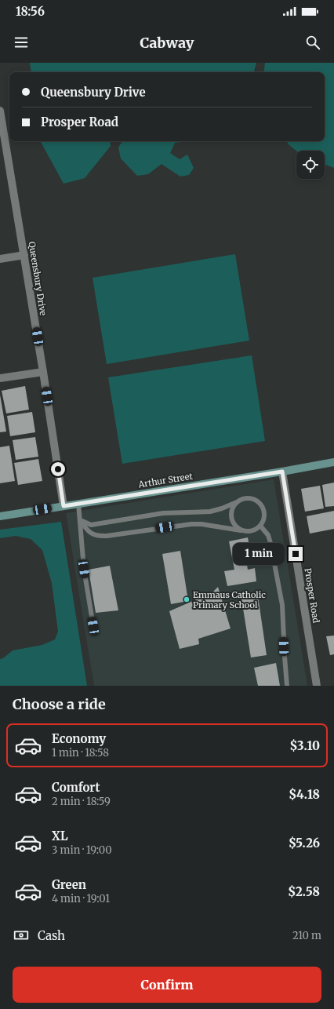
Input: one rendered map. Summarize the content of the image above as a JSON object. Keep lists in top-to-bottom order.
{
  "streets": {
    "street": ["Queensbury Drive", "Arthur Street", "Prosper Road"]
  },
  "crossings": [
    ["Queensbury Drive", "Arthur Street"],
    ["Arthur Street", "Prosper Road"]
  ],
  "places": ["Emmaus Catholic Primary School"],
  "page": {
    "status": "18:56",
    "header": "Cabway",
    "banner": ["Queensbury Drive", "Prosper Road"],
    "bubble": "1 min",
    "heading": "Choose a ride",
    "list": [
      {
        "name": "Economy",
        "note": "1 min · 18:58",
        "value": "$3.10"
      },
      {
        "name": "Comfort",
        "note": "2 min · 18:59",
        "value": "$4.18"
      },
      {
        "name": "XL",
        "note": "3 min · 19:00",
        "value": "$5.26"
      },
      {
        "name": "Green",
        "note": "4 min · 19:01",
        "value": "$2.58"
      }
    ],
    "pay": ["Cash", "210 m"],
    "buttons": "Confirm"
  }
}
